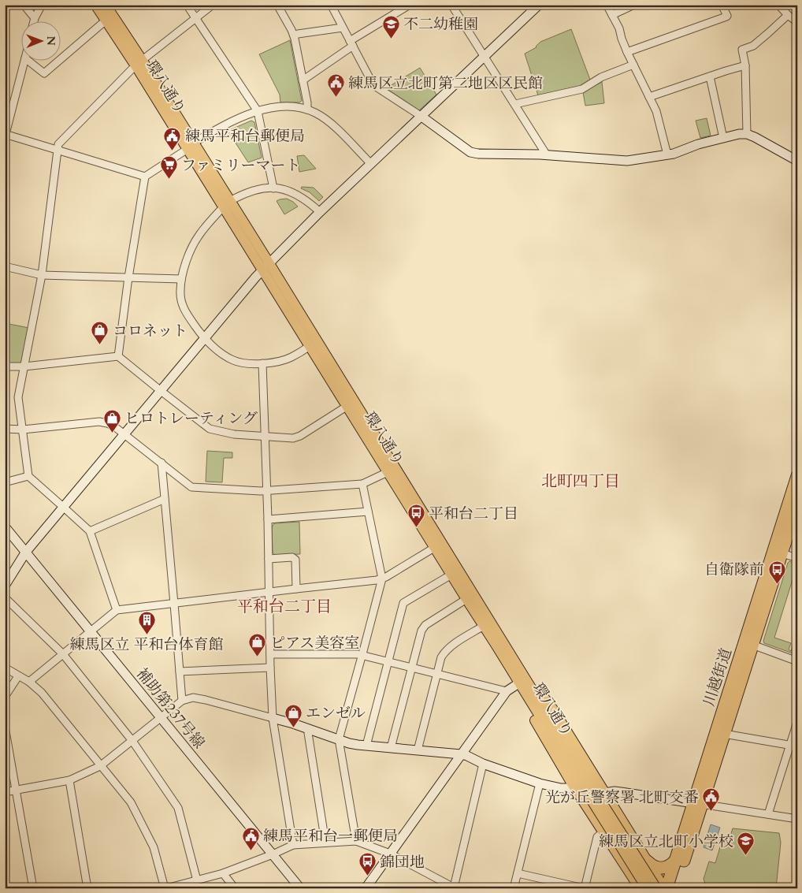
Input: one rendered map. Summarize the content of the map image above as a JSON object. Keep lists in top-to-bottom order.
{
  "streets": {
    "highway": ["川越街道"],
    "main road": ["環八通り"],
    "street": ["補助第237号線"]
  },
  "districts": ["北町四丁目", "平和台二丁目"],
  "places": {
    "school or university": ["不二幼稚園", "練馬区立北町小学校"],
    "public building": [
      "練馬区立北町第二地区区民館",
      "練馬平和台郵便局",
      "光が丘警察署 北町交番",
      "練馬平和台一郵便局"
    ],
    "supermarket": ["ファミリーマート"],
    "shop": [
      "コロネット",
      "ヒロトレーティング",
      "ピアス美容室",
      "エンゼル"
    ],
    "bus stop": ["平和台二丁目", "自衛隊前", "錦団地"],
    "building": ["練馬区立 平和台体育館"]
  },
  "north": "right"
}
